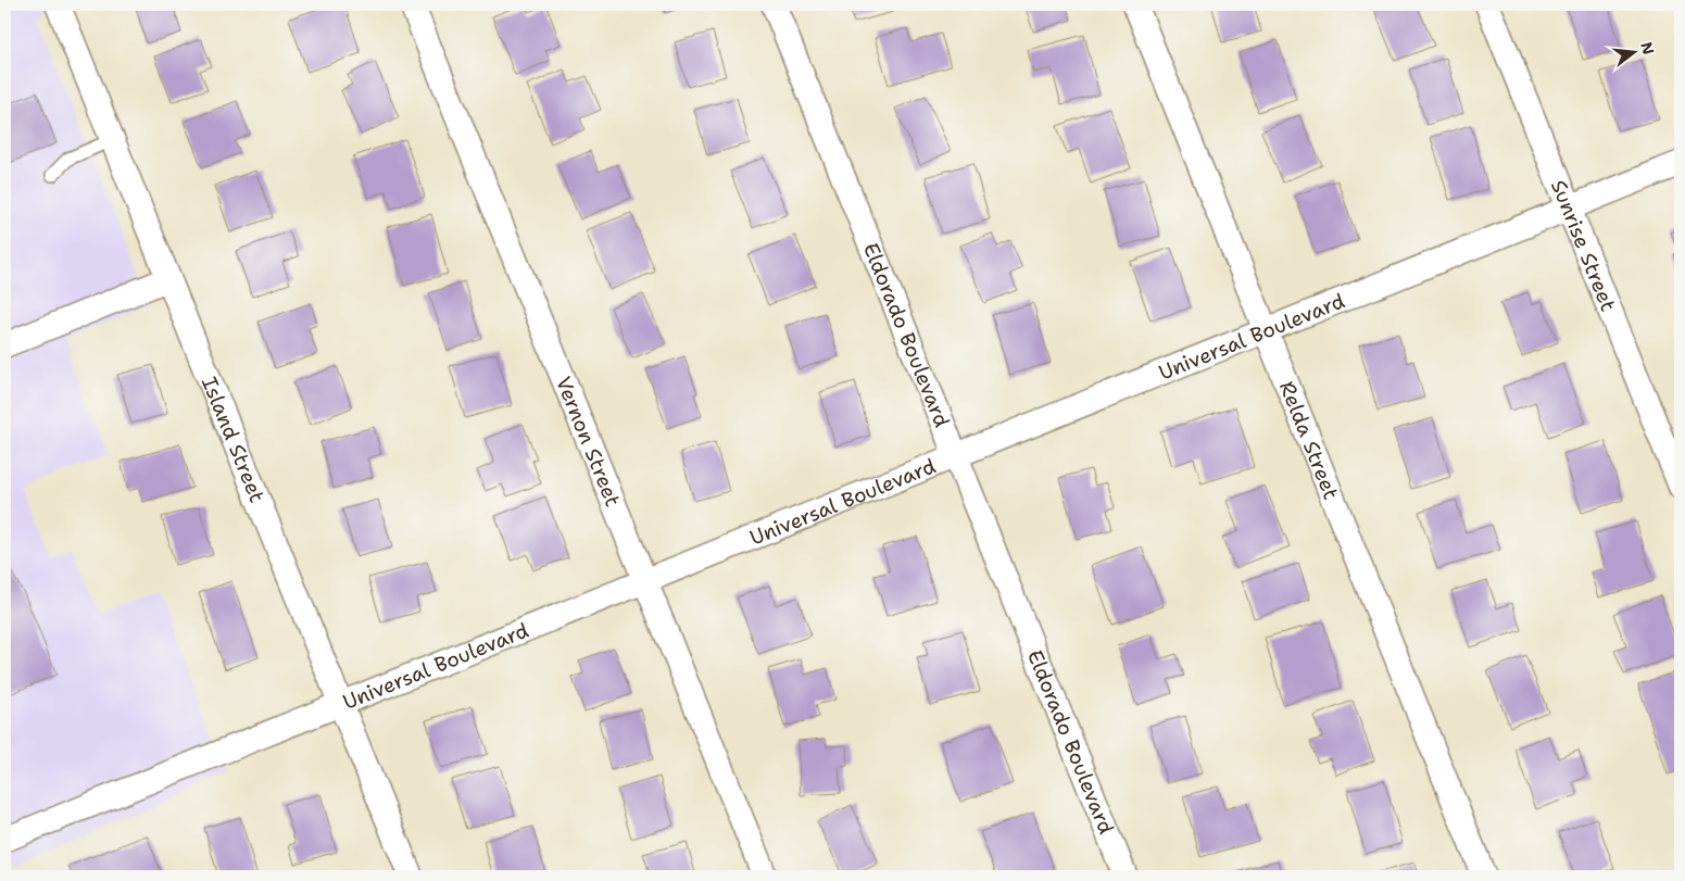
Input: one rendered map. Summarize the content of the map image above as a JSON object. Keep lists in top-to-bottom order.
{
  "streets": {
    "street": [
      "Sunrise Street",
      "Eldorado Boulevard",
      "Universal Boulevard",
      "Island Street",
      "Vernon Street",
      "Relda Street"
    ]
  },
  "crossings": [
    ["Sunrise Street", "Universal Boulevard"],
    ["Eldorado Boulevard", "Universal Boulevard"],
    ["Universal Boulevard", "Island Street"],
    ["Universal Boulevard", "Vernon Street"],
    ["Universal Boulevard", "Relda Street"]
  ],
  "north": "right"
}
